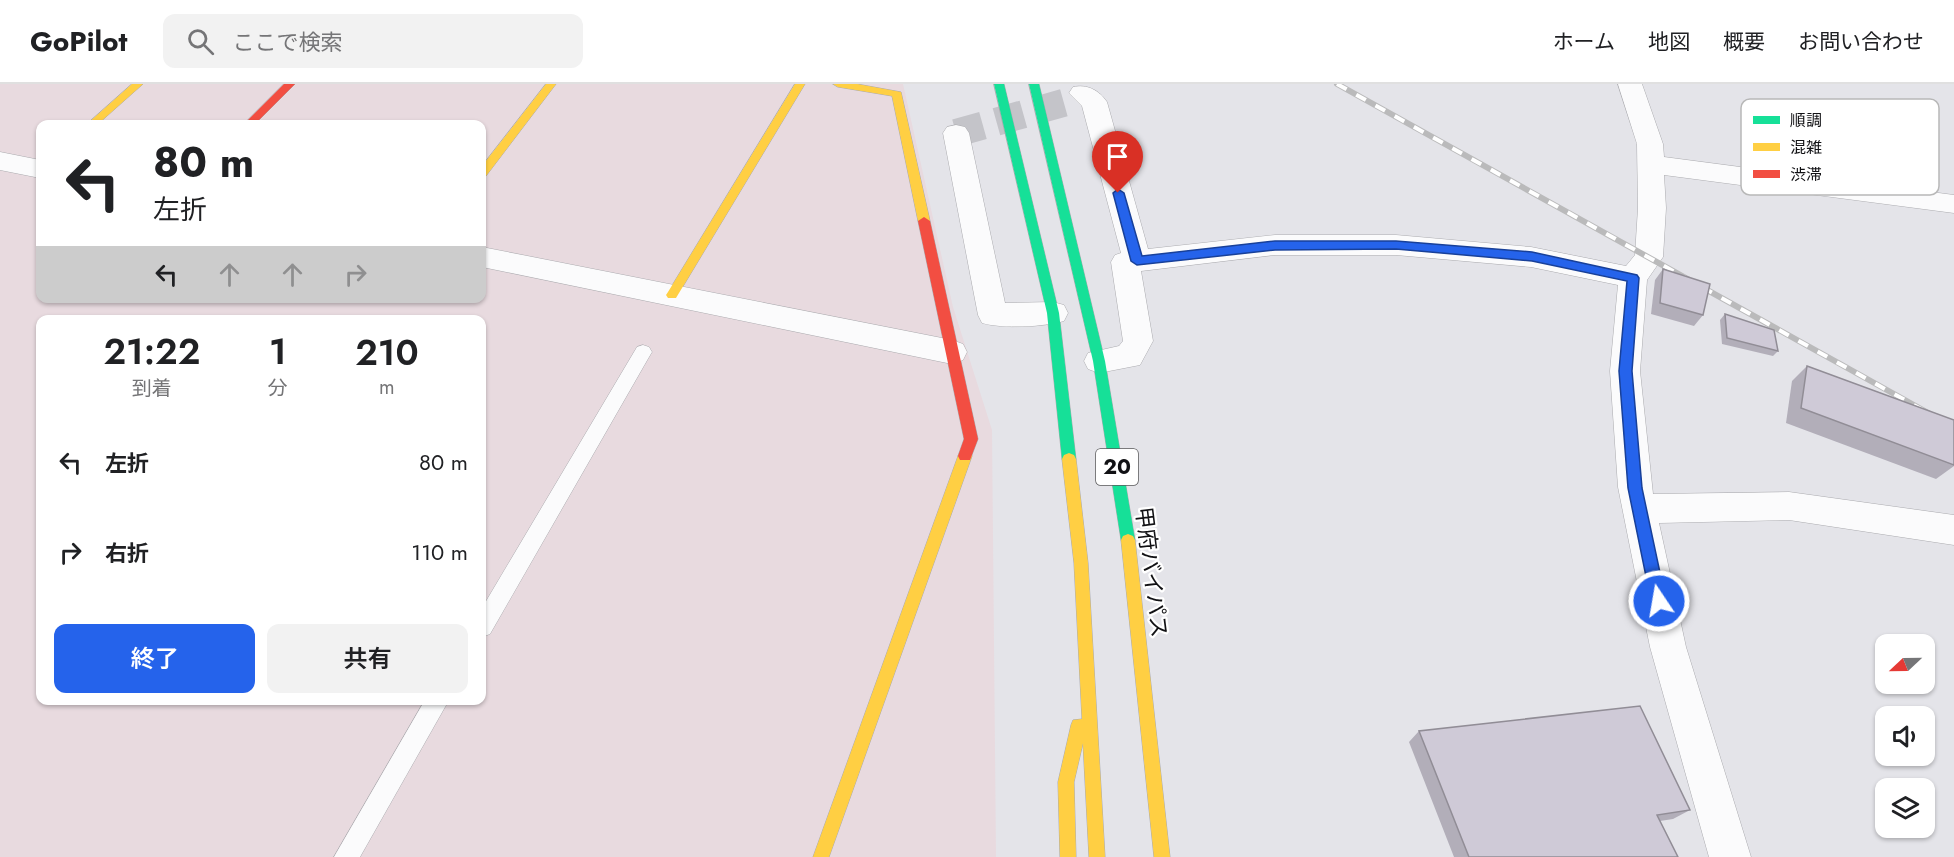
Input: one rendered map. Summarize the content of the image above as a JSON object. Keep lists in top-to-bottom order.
{
  "streets": {
    "main road": ["20", "甲府バイパス"]
  },
  "legend": ["順調", "混雑", "渋滞"],
  "north": "left",
  "page": {
    "header": "GoPilot",
    "search": "ここで検索",
    "nav": [
      "ホーム",
      "地図",
      "概要",
      "お問い合わせ"
    ],
    "turn": ["80 m", "左折"],
    "eta": [
      "21:22",
      "到着",
      "1",
      "分",
      "210",
      "m"
    ],
    "list": [
      {
        "name": "左折",
        "value": "80 m"
      },
      {
        "name": "右折",
        "value": "110 m"
      }
    ],
    "buttons": ["終了", "共有"]
  }
}
